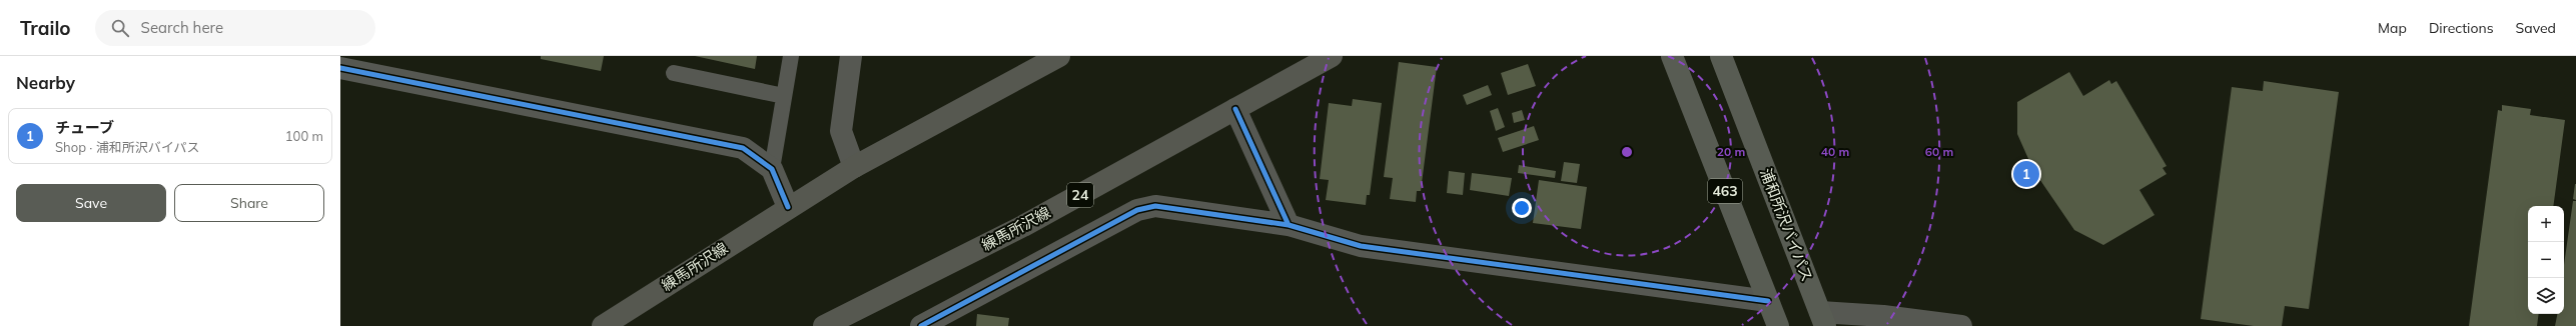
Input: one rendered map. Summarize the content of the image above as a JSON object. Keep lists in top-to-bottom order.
{
  "streets": {
    "highway": ["463", "浦和所沢バイパス"],
    "main road": ["24", "練馬所沢線"]
  },
  "page": {
    "header": "Trailo",
    "search": "Search here",
    "nav": ["Map", "Directions", "Saved"],
    "heading": "Nearby",
    "list": [
      {
        "mark": "1",
        "name": "チューブ",
        "note": "Shop · 浦和所沢バイパス",
        "value": "100 m"
      }
    ],
    "pins": "1",
    "buttons": ["Save", "Share"],
    "map_buttons": ["+", "−"]
  },
  "rings": ["20 m", "40 m", "60 m"]
}
